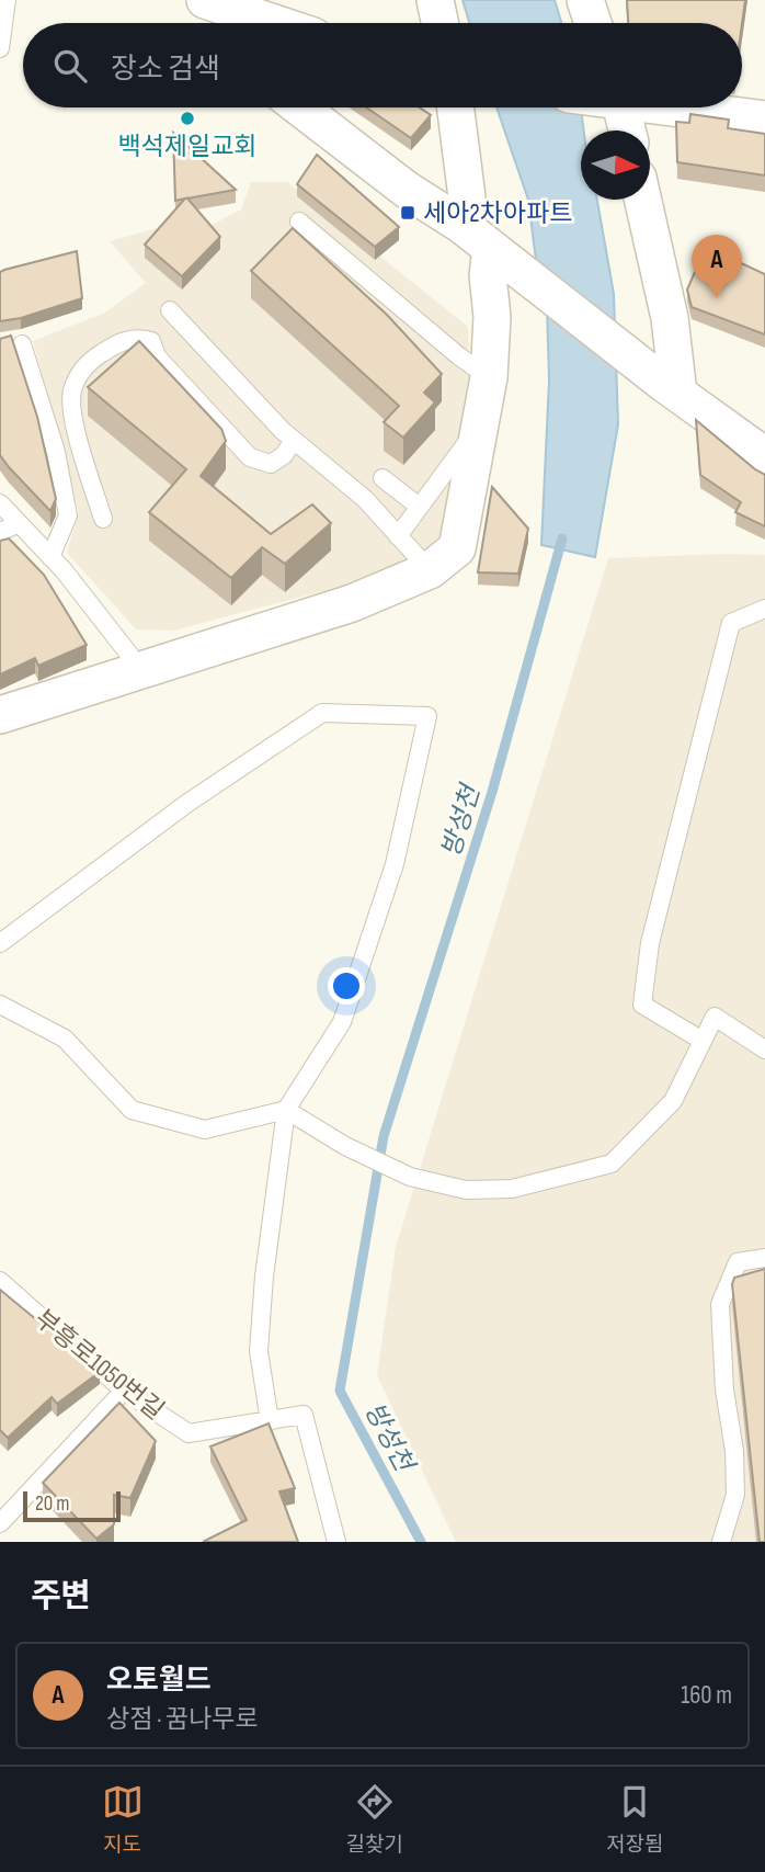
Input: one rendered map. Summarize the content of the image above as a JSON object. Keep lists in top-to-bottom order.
{
  "streets": {
    "lane": ["부흥로1050번길"]
  },
  "water": ["방성천"],
  "places": {
    "other": ["백석제일교회"],
    "transit": ["세아2차아파트"]
  },
  "scale_bar": "20 m",
  "north": "right",
  "page": {
    "search": "장소 검색",
    "pins": "A",
    "scale": "20 m",
    "heading": "주변",
    "list": [
      {
        "mark": "A",
        "name": "오토월드",
        "note": "상점 · 꿈나무로",
        "value": "160 m"
      }
    ],
    "nav": ["지도", "길찾기", "저장됨"]
  }
}
